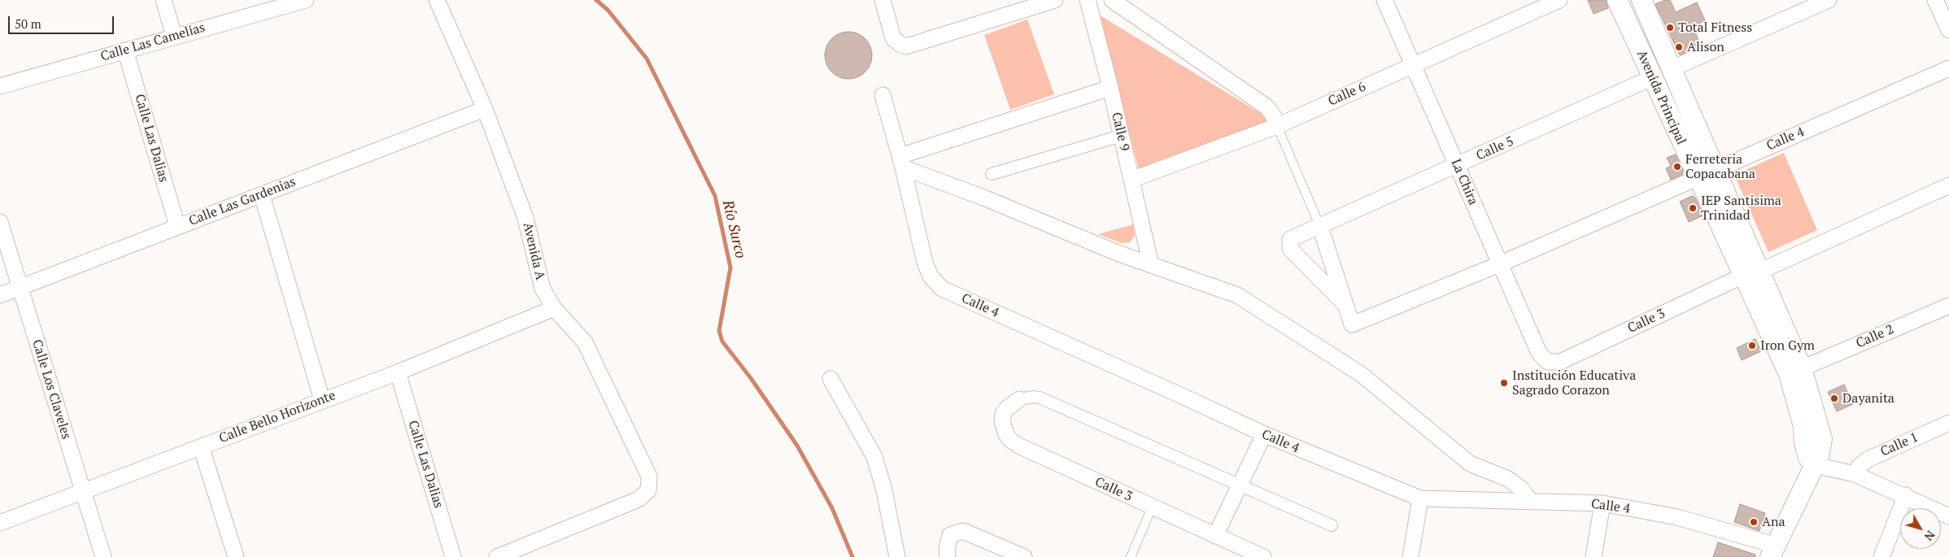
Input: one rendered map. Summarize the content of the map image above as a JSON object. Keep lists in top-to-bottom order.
{
  "streets": {
    "street": [
      "Calle Las Camelias",
      "Calle 6",
      "Avenida Principal",
      "Calle 9",
      "Calle Las Dalias",
      "Calle 4",
      "Calle 5",
      "La Chira",
      "Calle Las Gardenias",
      "Avenida A",
      "Calle 3",
      "Calle 2",
      "Calle Los Claveles",
      "Calle Bello Horizonte",
      "Calle 1"
    ]
  },
  "crossings": [
    ["Calle Las Camelias", "Calle Las Dalias"],
    ["Calle 6", "Calle 9"],
    ["Calle 6", "La Chira"],
    ["Avenida Principal", "Calle 4"],
    ["Avenida Principal", "Calle 5"],
    ["Avenida Principal", "Calle 3"],
    ["Avenida Principal", "Calle 2"],
    ["Calle Las Dalias", "Calle Las Gardenias"],
    ["Calle Las Dalias", "Calle Bello Horizonte"],
    ["Calle 4", "Calle 5"],
    ["Calle 4", "La Chira"],
    ["Calle 5", "La Chira"],
    ["La Chira", "Calle 3"],
    ["Calle Las Gardenias", "Avenida A"],
    ["Calle Las Gardenias", "Calle Los Claveles"],
    ["Avenida A", "Calle Bello Horizonte"],
    ["Calle Los Claveles", "Calle Bello Horizonte"]
  ],
  "water": ["Río Surco"],
  "places": [
    "Total Fitness",
    "Alison",
    "Ferreteria Copacabana",
    "IEP Santisima Trinidad",
    "Iron Gym",
    "Institución Educativa Sagrado Corazon",
    "Dayanita",
    "Ana"
  ],
  "scale_bar": "50 m",
  "north": "bottom right"
}
